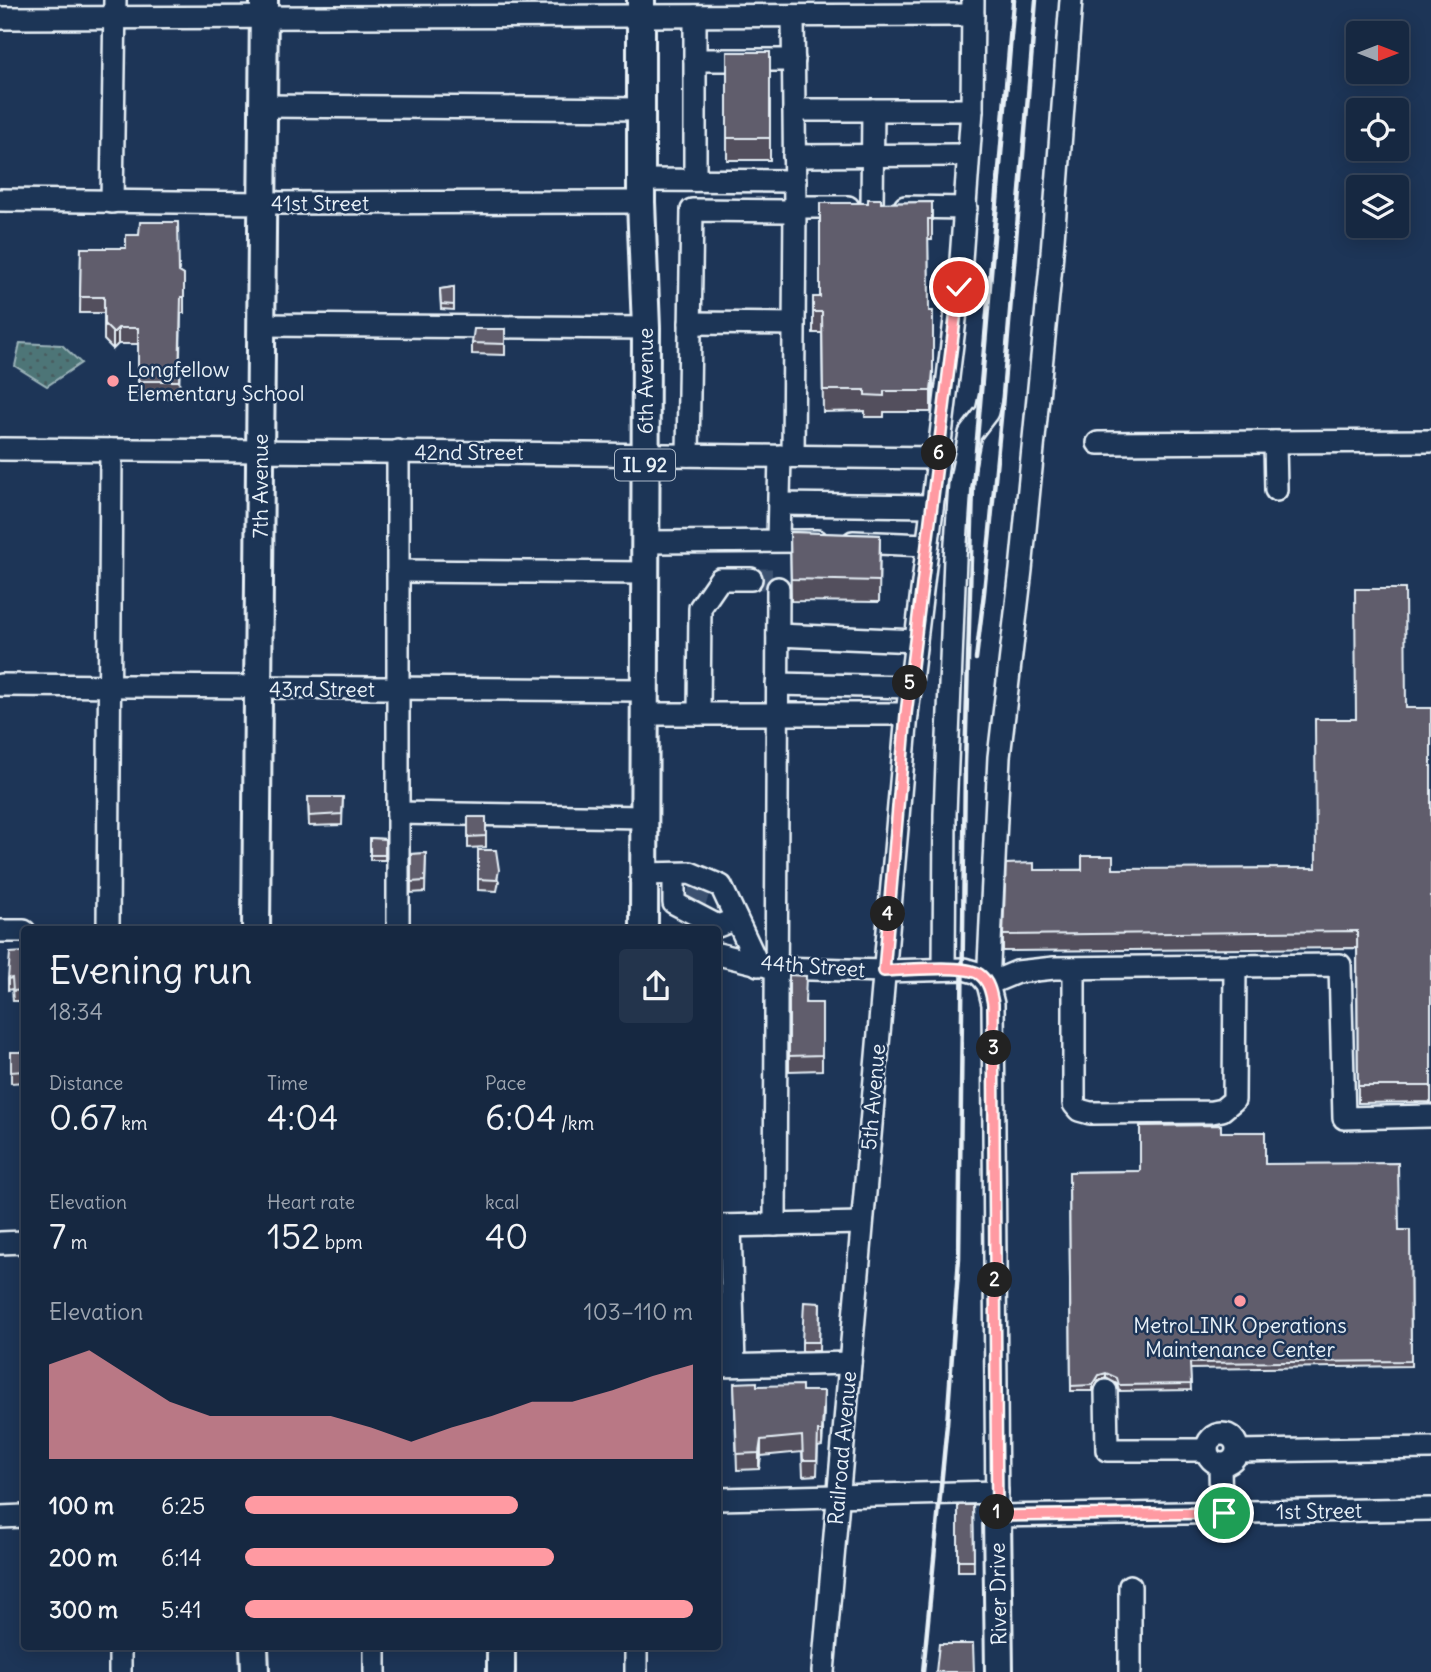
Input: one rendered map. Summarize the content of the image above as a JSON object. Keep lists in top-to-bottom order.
{
  "streets": {
    "main road": [
      "6th Avenue",
      "IL 92",
      "7th Avenue",
      "River Drive"
    ],
    "street": [
      "41st Street",
      "42nd Street",
      "43rd Street",
      "44th Street",
      "5th Avenue",
      "Railroad Avenue",
      "1st Street"
    ]
  },
  "crossings": [
    ["41st Street", "6th Avenue"],
    ["41st Street", "7th Avenue"],
    ["6th Avenue", "42nd Street"],
    ["6th Avenue", "43rd Street"],
    ["42nd Street", "7th Avenue"],
    ["42nd Street", "5th Avenue"],
    ["7th Avenue", "43rd Street"],
    ["43rd Street", "5th Avenue"],
    ["44th Street", "5th Avenue"],
    ["5th Avenue", "Railroad Avenue"],
    ["Railroad Avenue", "1st Street"],
    ["1st Street", "River Drive"]
  ],
  "places": ["Longfellow Elementary School", "MetroLINK Operations Maintenance Center"],
  "north": "right",
  "page": {
    "pins": [
      "6",
      "5",
      "4",
      "3",
      "2",
      "1"
    ],
    "heading": ["Evening run", "18:34"],
    "stats": [
      ["Distance", "0.67 km"],
      ["Time", "4:04"],
      ["Pace", "6:04 /km"],
      ["Elevation", "7 m"],
      ["Heart rate", "152 bpm"],
      ["kcal", "40"]
    ],
    "chart": ["Elevation", "103–110 m"],
    "list": [
      {
        "name": "100 m",
        "note": "6:25"
      },
      {
        "name": "200 m",
        "note": "6:14"
      },
      {
        "name": "300 m",
        "note": "5:41"
      }
    ]
  }
}
